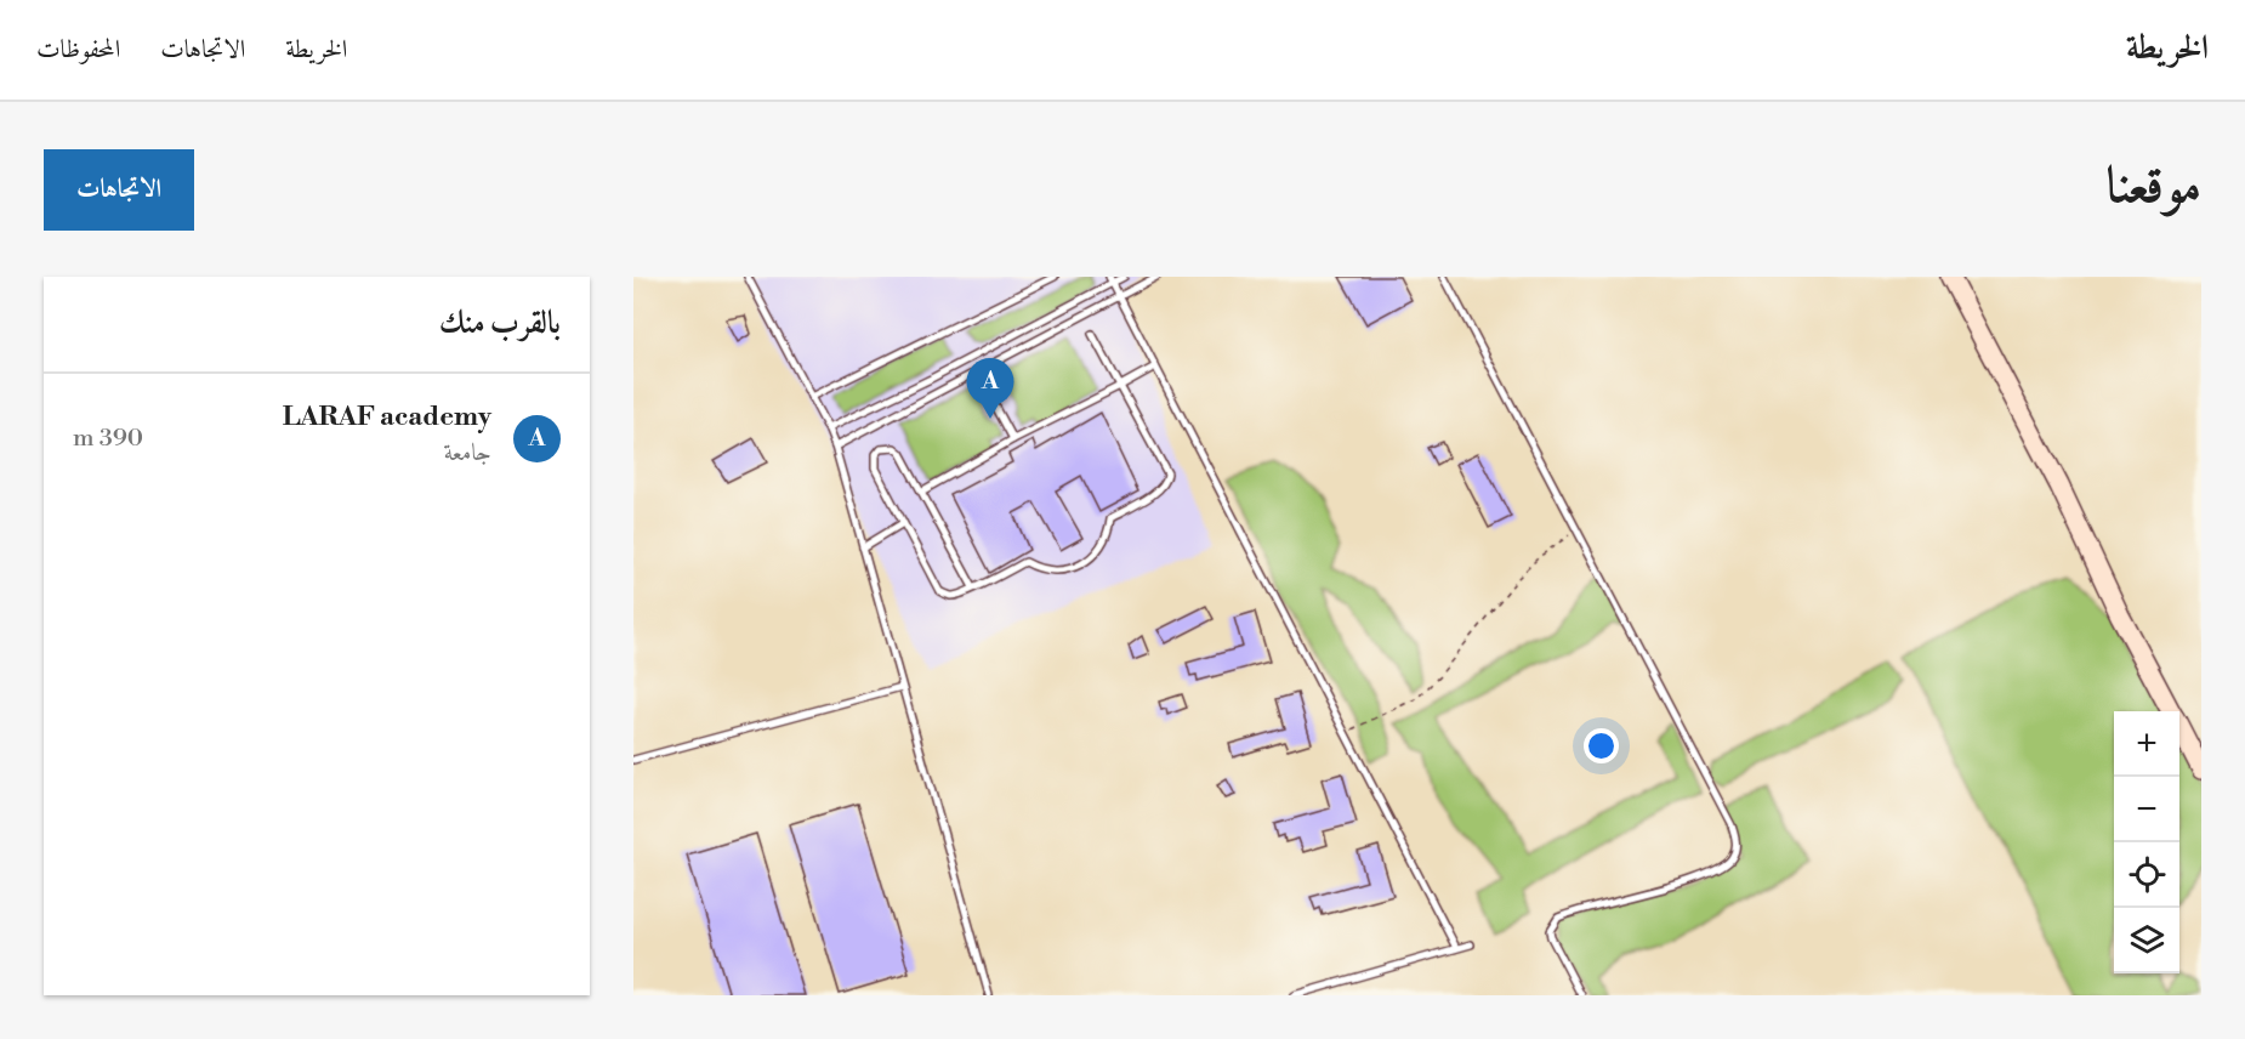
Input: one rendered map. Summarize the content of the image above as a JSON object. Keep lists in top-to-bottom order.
{
  "page": {
    "header": "الخريطة",
    "nav": ["الخريطة", "الاتجاهات", "المحفوظات"],
    "title": "موقعنا",
    "buttons": "الاتجاهات",
    "heading": "بالقرب منك",
    "pins": "A",
    "list": [
      {
        "mark": "A",
        "name": "LARAF academy",
        "note": "جامعة",
        "value": "390 m"
      }
    ],
    "map_buttons": ["+", "−"]
  }
}
